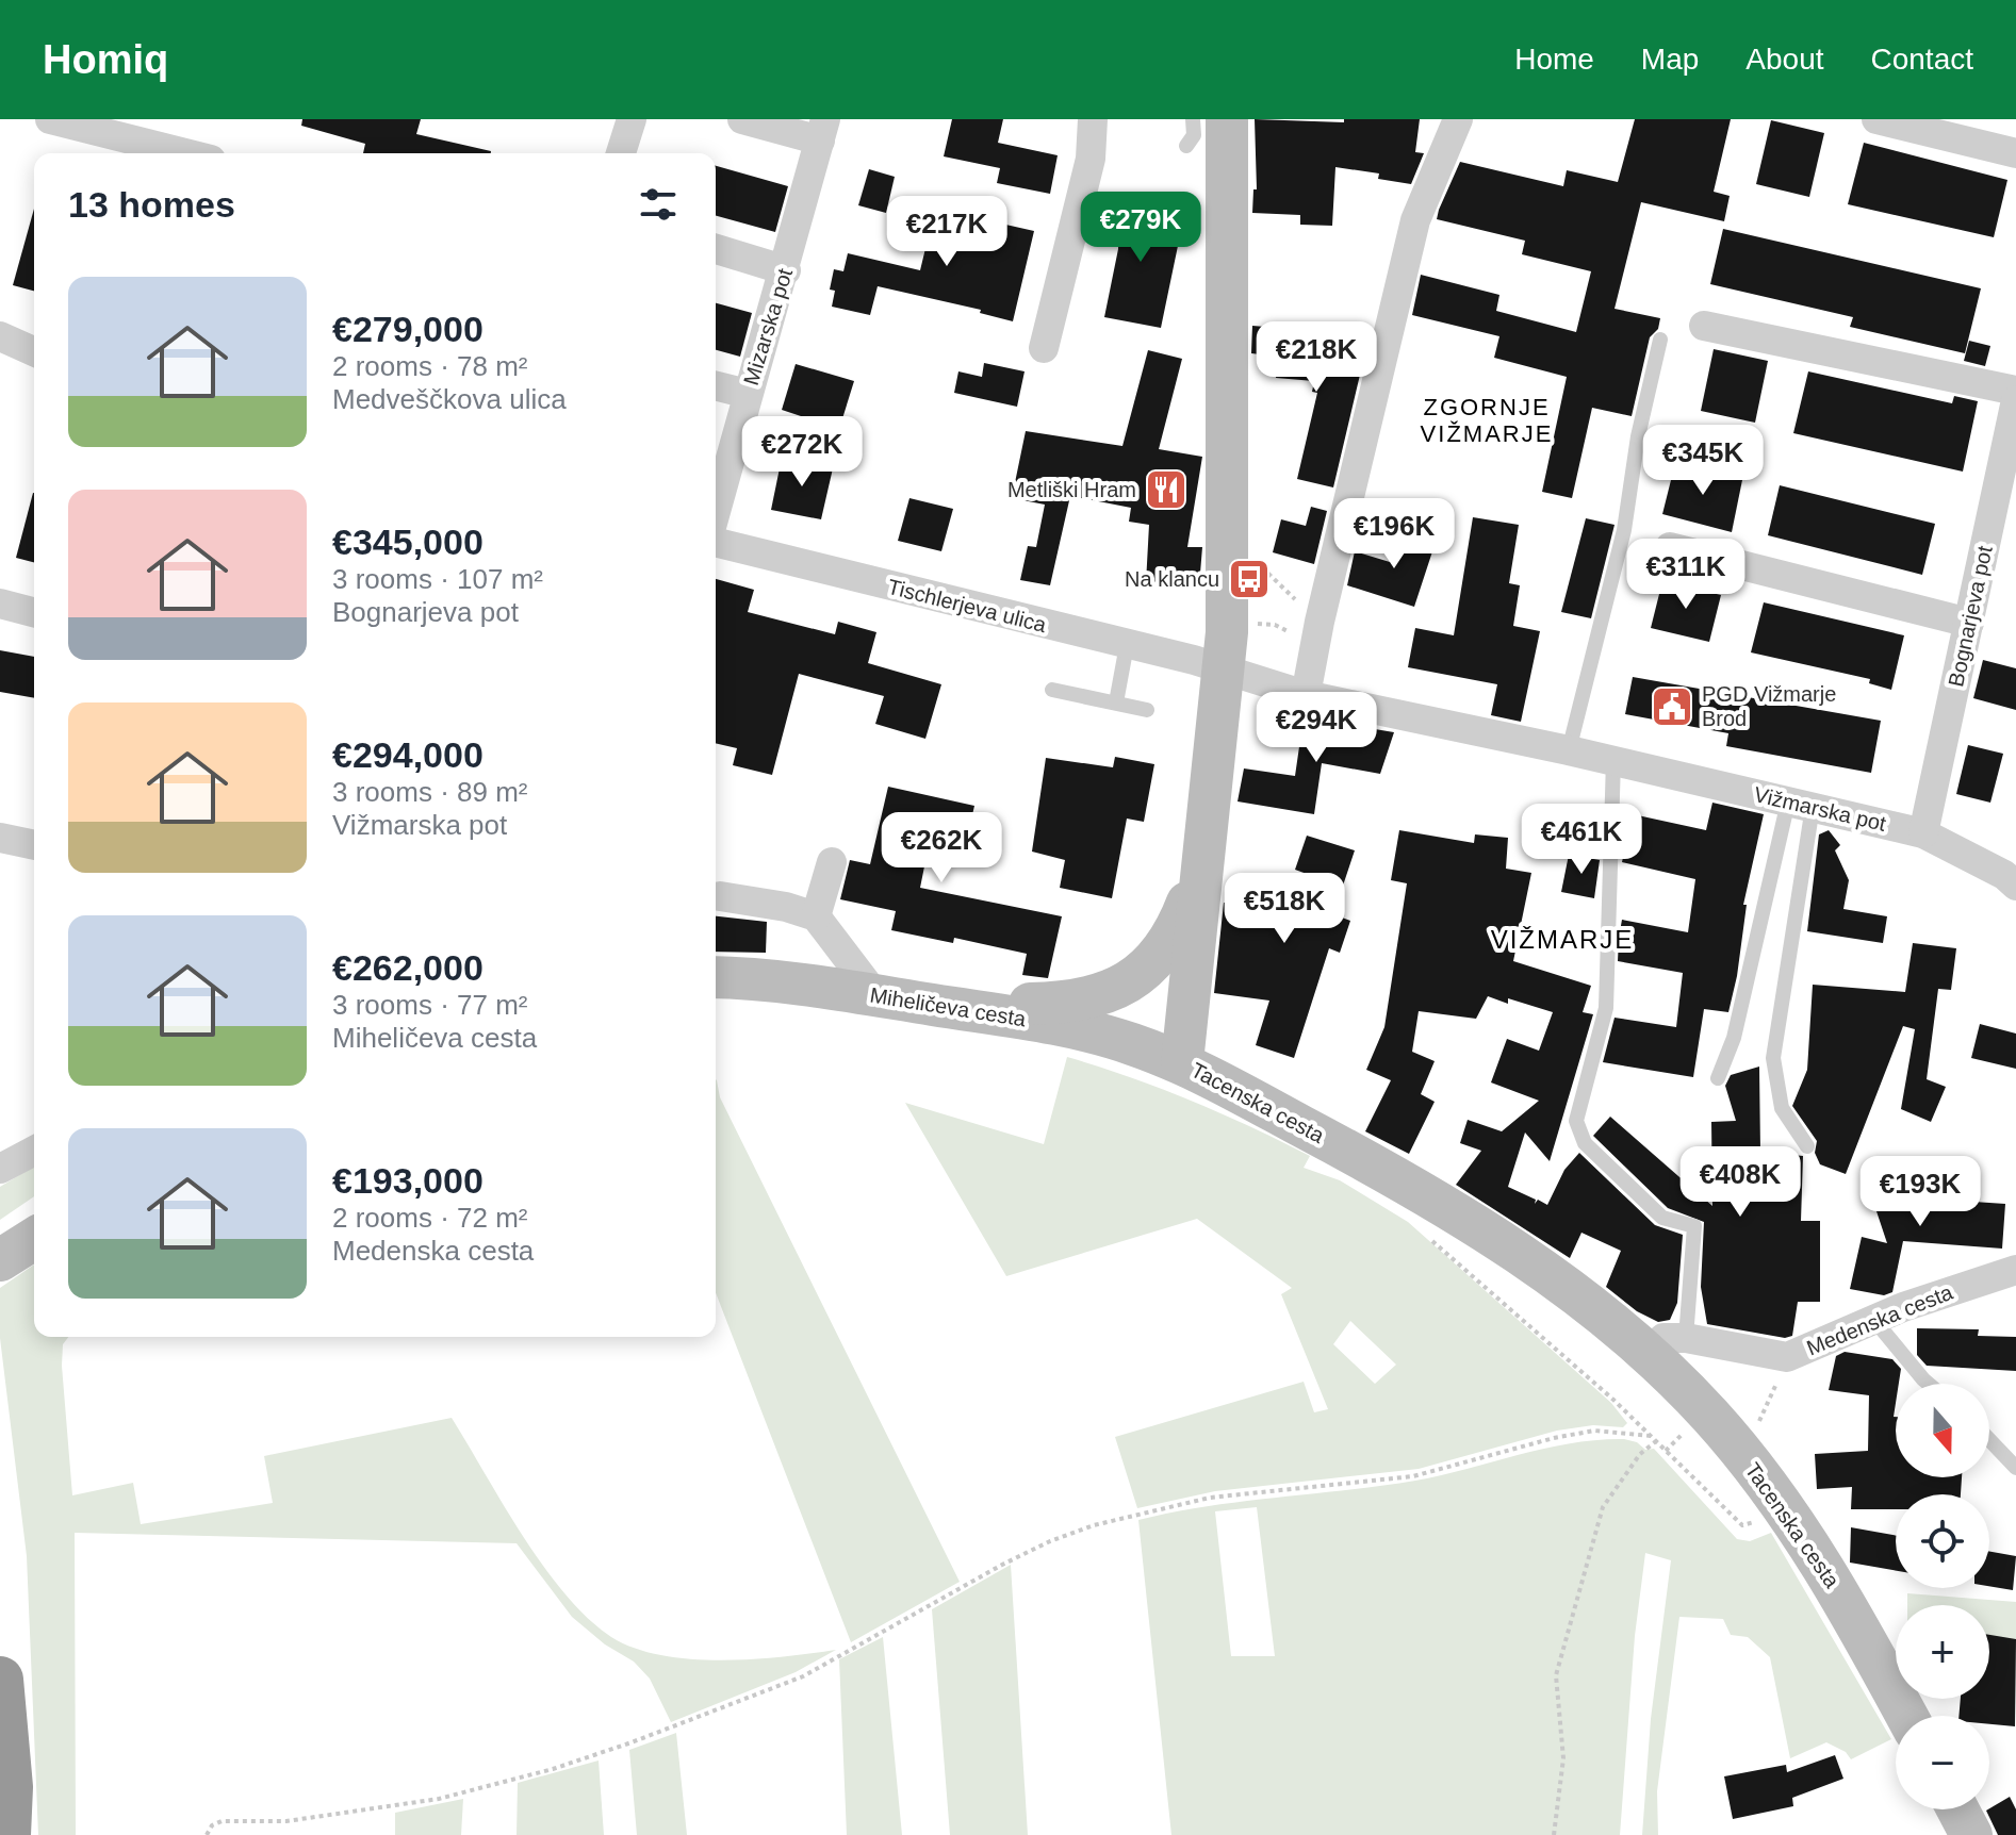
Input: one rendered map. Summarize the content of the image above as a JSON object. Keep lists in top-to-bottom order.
{
  "streets": {
    "main road": ["Miheličeva cesta", "Tacenska cesta"],
    "street": [
      "Mizarska pot",
      "Tischlerjeva ulica",
      "Bognarjeva pot",
      "Vižmarska pot",
      "Medenska cesta"
    ]
  },
  "crossings": [
    ["Tischlerjeva ulica", "Vižmarska pot"],
    ["Tischlerjeva ulica", "Tacenska cesta"],
    ["Bognarjeva pot", "Vižmarska pot"],
    ["Vižmarska pot", "Tacenska cesta"],
    ["Miheličeva cesta", "Tacenska cesta"],
    ["Tacenska cesta", "Medenska cesta"]
  ],
  "districts": ["ZGORNJE VIŽMARJE", "VIŽMARJE"],
  "places": {
    "restaurant": ["Metliški Hram"],
    "bus stop": ["Na klancu"],
    "public building": ["PGD Vižmarje Brod"]
  },
  "north": "bottom",
  "page": {
    "header": "Homiq",
    "nav": [
      "Home",
      "Map",
      "About",
      "Contact"
    ],
    "heading": "13 homes",
    "price": [
      "€279K",
      "€217K",
      "€218K",
      "€272K",
      "€345K",
      "€196K",
      "€311K",
      "€294K",
      "€461K",
      "€262K",
      "€518K",
      "€408K",
      "€193K"
    ],
    "list": [
      {
        "name": "€279,000",
        "note": "2 rooms · 78 m² · Medveščkova ulica"
      },
      {
        "name": "€345,000",
        "note": "3 rooms · 107 m² · Bognarjeva pot"
      },
      {
        "name": "€294,000",
        "note": "3 rooms · 89 m² · Vižmarska pot"
      },
      {
        "name": "€262,000",
        "note": "3 rooms · 77 m² · Miheličeva cesta"
      },
      {
        "name": "€193,000",
        "note": "2 rooms · 72 m² · Medenska cesta"
      }
    ],
    "map_buttons": ["+", "−"]
  }
}
